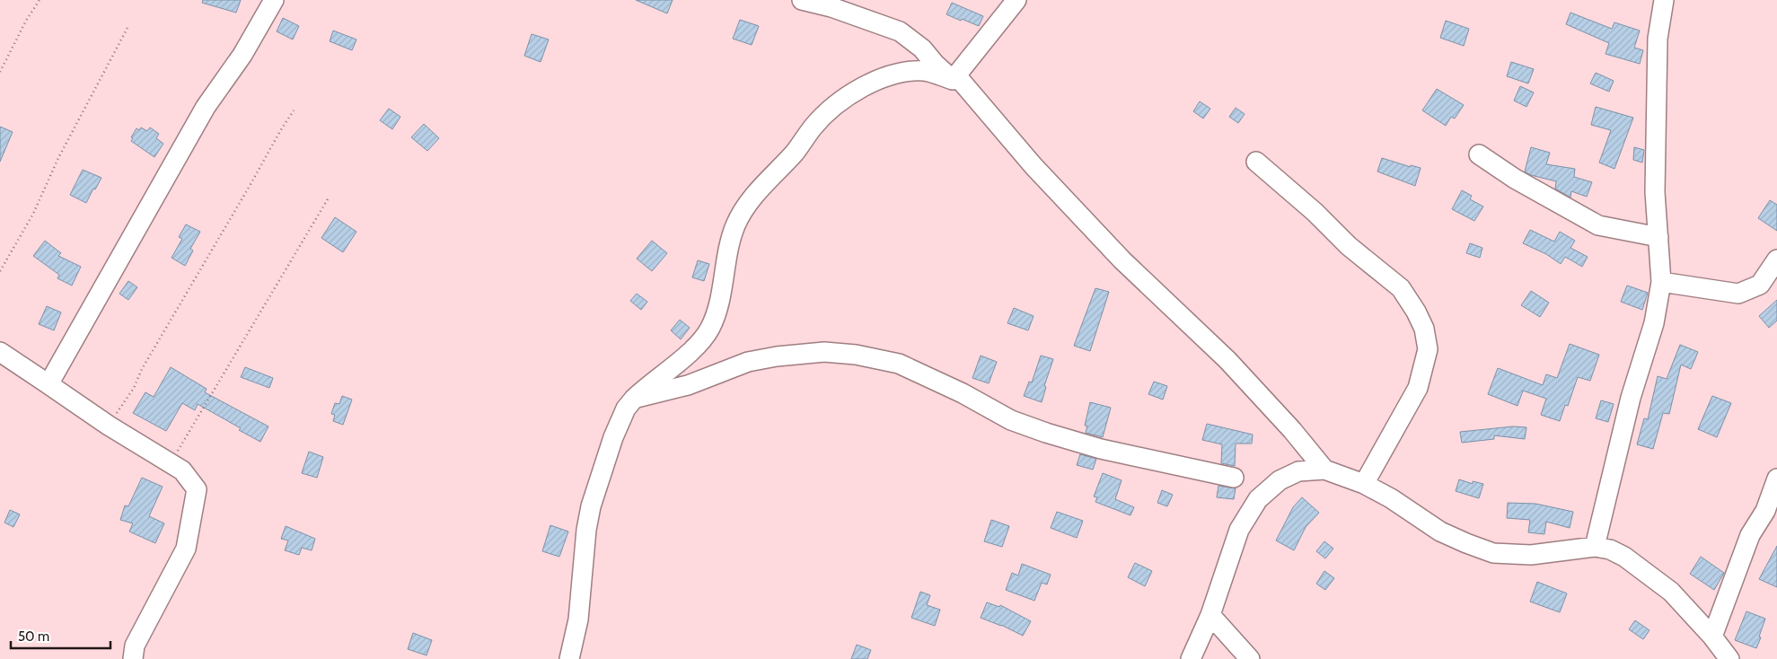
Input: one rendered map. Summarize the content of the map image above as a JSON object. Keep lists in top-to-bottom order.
{
  "scale_bar": "50 m"
}
